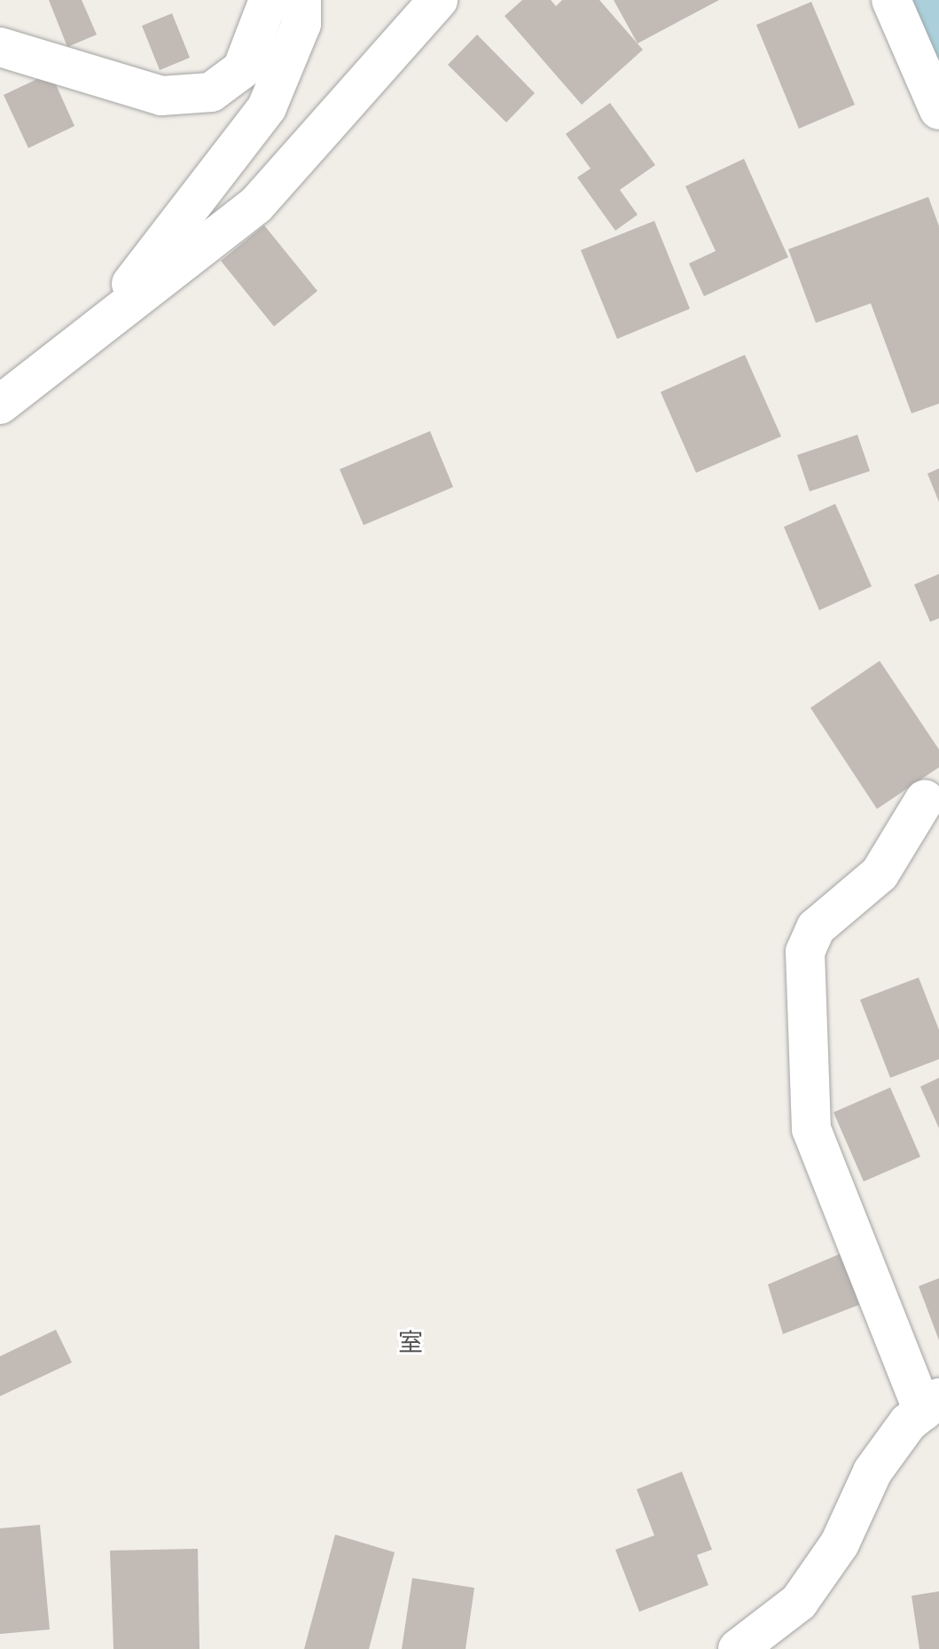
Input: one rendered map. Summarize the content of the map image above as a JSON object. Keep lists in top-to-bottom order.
{
  "districts": ["室"]
}
